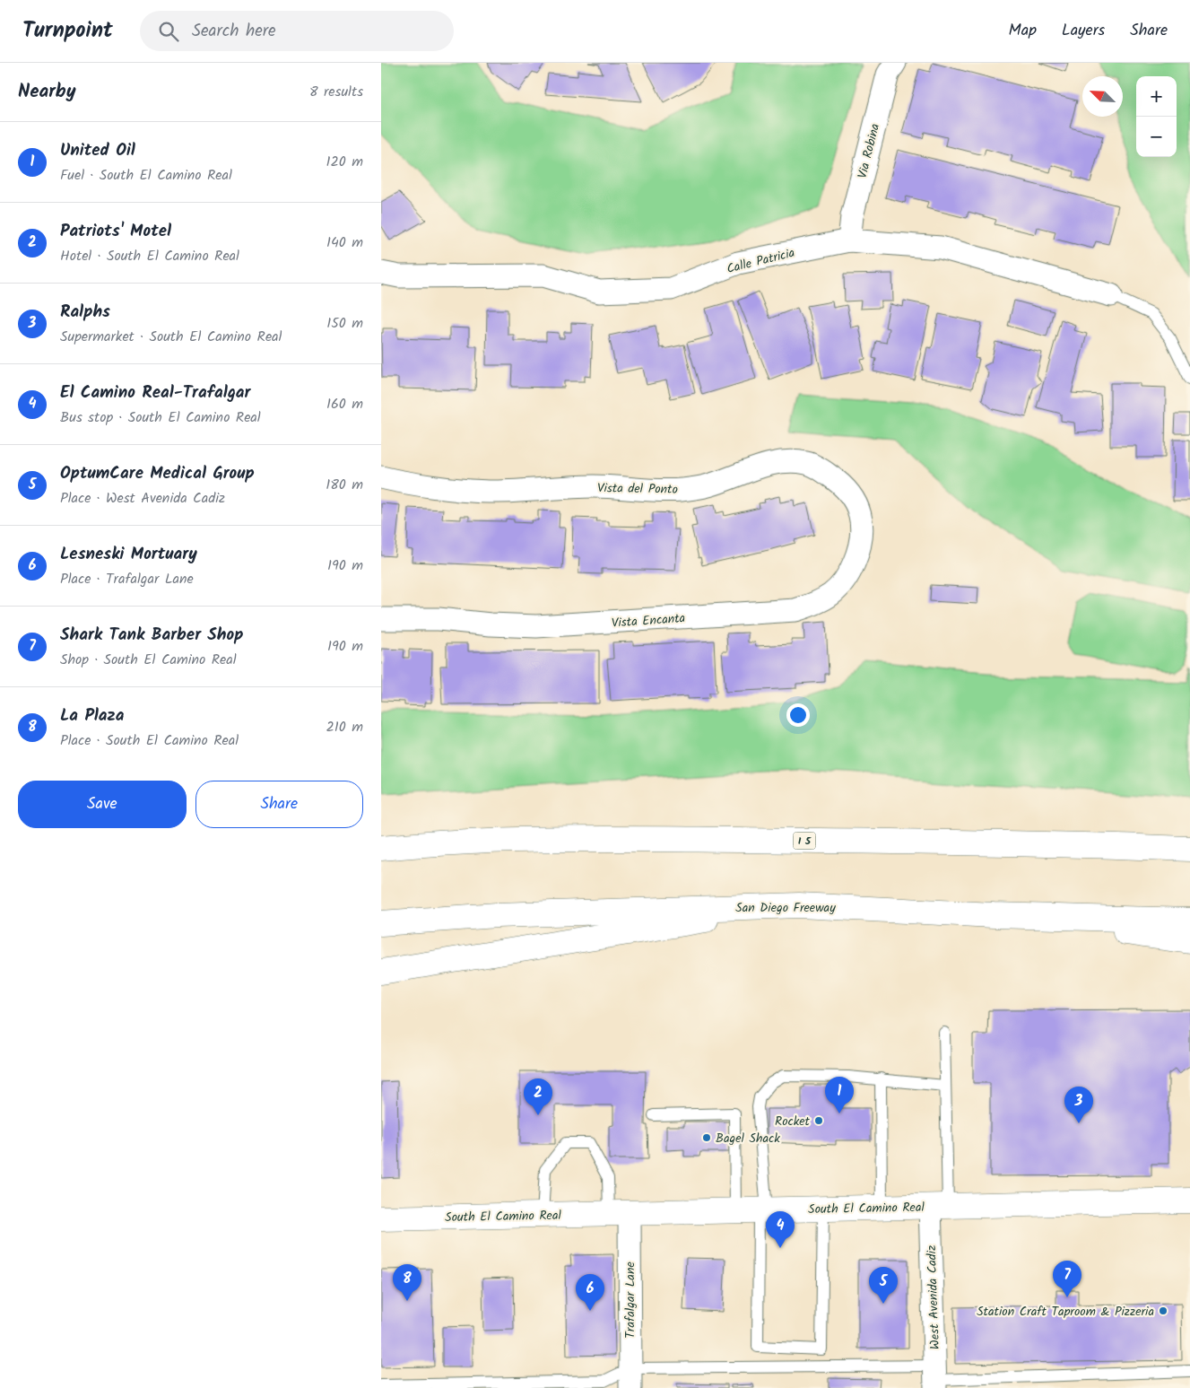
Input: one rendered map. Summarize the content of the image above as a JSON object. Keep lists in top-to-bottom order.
{
  "streets": {
    "main road": ["I 5", "San Diego Freeway", "South El Camino Real"],
    "street": [
      "Via Robina",
      "Calle Patricia",
      "Vista del Ponto",
      "Vista Encanta",
      "West Avenida Cadiz",
      "Trafalgar Lane"
    ]
  },
  "crossings": [
    ["Via Robina", "Calle Patricia"],
    ["Vista del Ponto", "Vista Encanta"],
    ["South El Camino Real", "West Avenida Cadiz"],
    ["South El Camino Real", "Trafalgar Lane"]
  ],
  "places": ["Rocket", "Bagel Shack", "Station Craft Taproom & Pizzeria"],
  "north": "top left",
  "page": {
    "header": "Turnpoint",
    "search": "Search here",
    "nav": ["Map", "Layers", "Share"],
    "heading": ["Nearby", "8 results"],
    "map_buttons": ["+", "−"],
    "list": [
      {
        "mark": "1",
        "name": "United Oil",
        "note": "Fuel · South El Camino Real",
        "value": "120 m"
      },
      {
        "mark": "2",
        "name": "Patriots' Motel",
        "note": "Hotel · South El Camino Real",
        "value": "140 m"
      },
      {
        "mark": "3",
        "name": "Ralphs",
        "note": "Supermarket · South El Camino Real",
        "value": "150 m"
      },
      {
        "mark": "4",
        "name": "El Camino Real-Trafalgar",
        "note": "Bus stop · South El Camino Real",
        "value": "160 m"
      },
      {
        "mark": "5",
        "name": "OptumCare Medical Group",
        "note": "Place · West Avenida Cadiz",
        "value": "180 m"
      },
      {
        "mark": "6",
        "name": "Lesneski Mortuary",
        "note": "Place · Trafalgar Lane",
        "value": "190 m"
      },
      {
        "mark": "7",
        "name": "Shark Tank Barber Shop",
        "note": "Shop · South El Camino Real",
        "value": "190 m"
      },
      {
        "mark": "8",
        "name": "La Plaza",
        "note": "Place · South El Camino Real",
        "value": "210 m"
      }
    ],
    "buttons": ["Save", "Share"],
    "pins": [
      "1",
      "2",
      "3",
      "4",
      "7",
      "8",
      "5",
      "6"
    ]
  }
}
